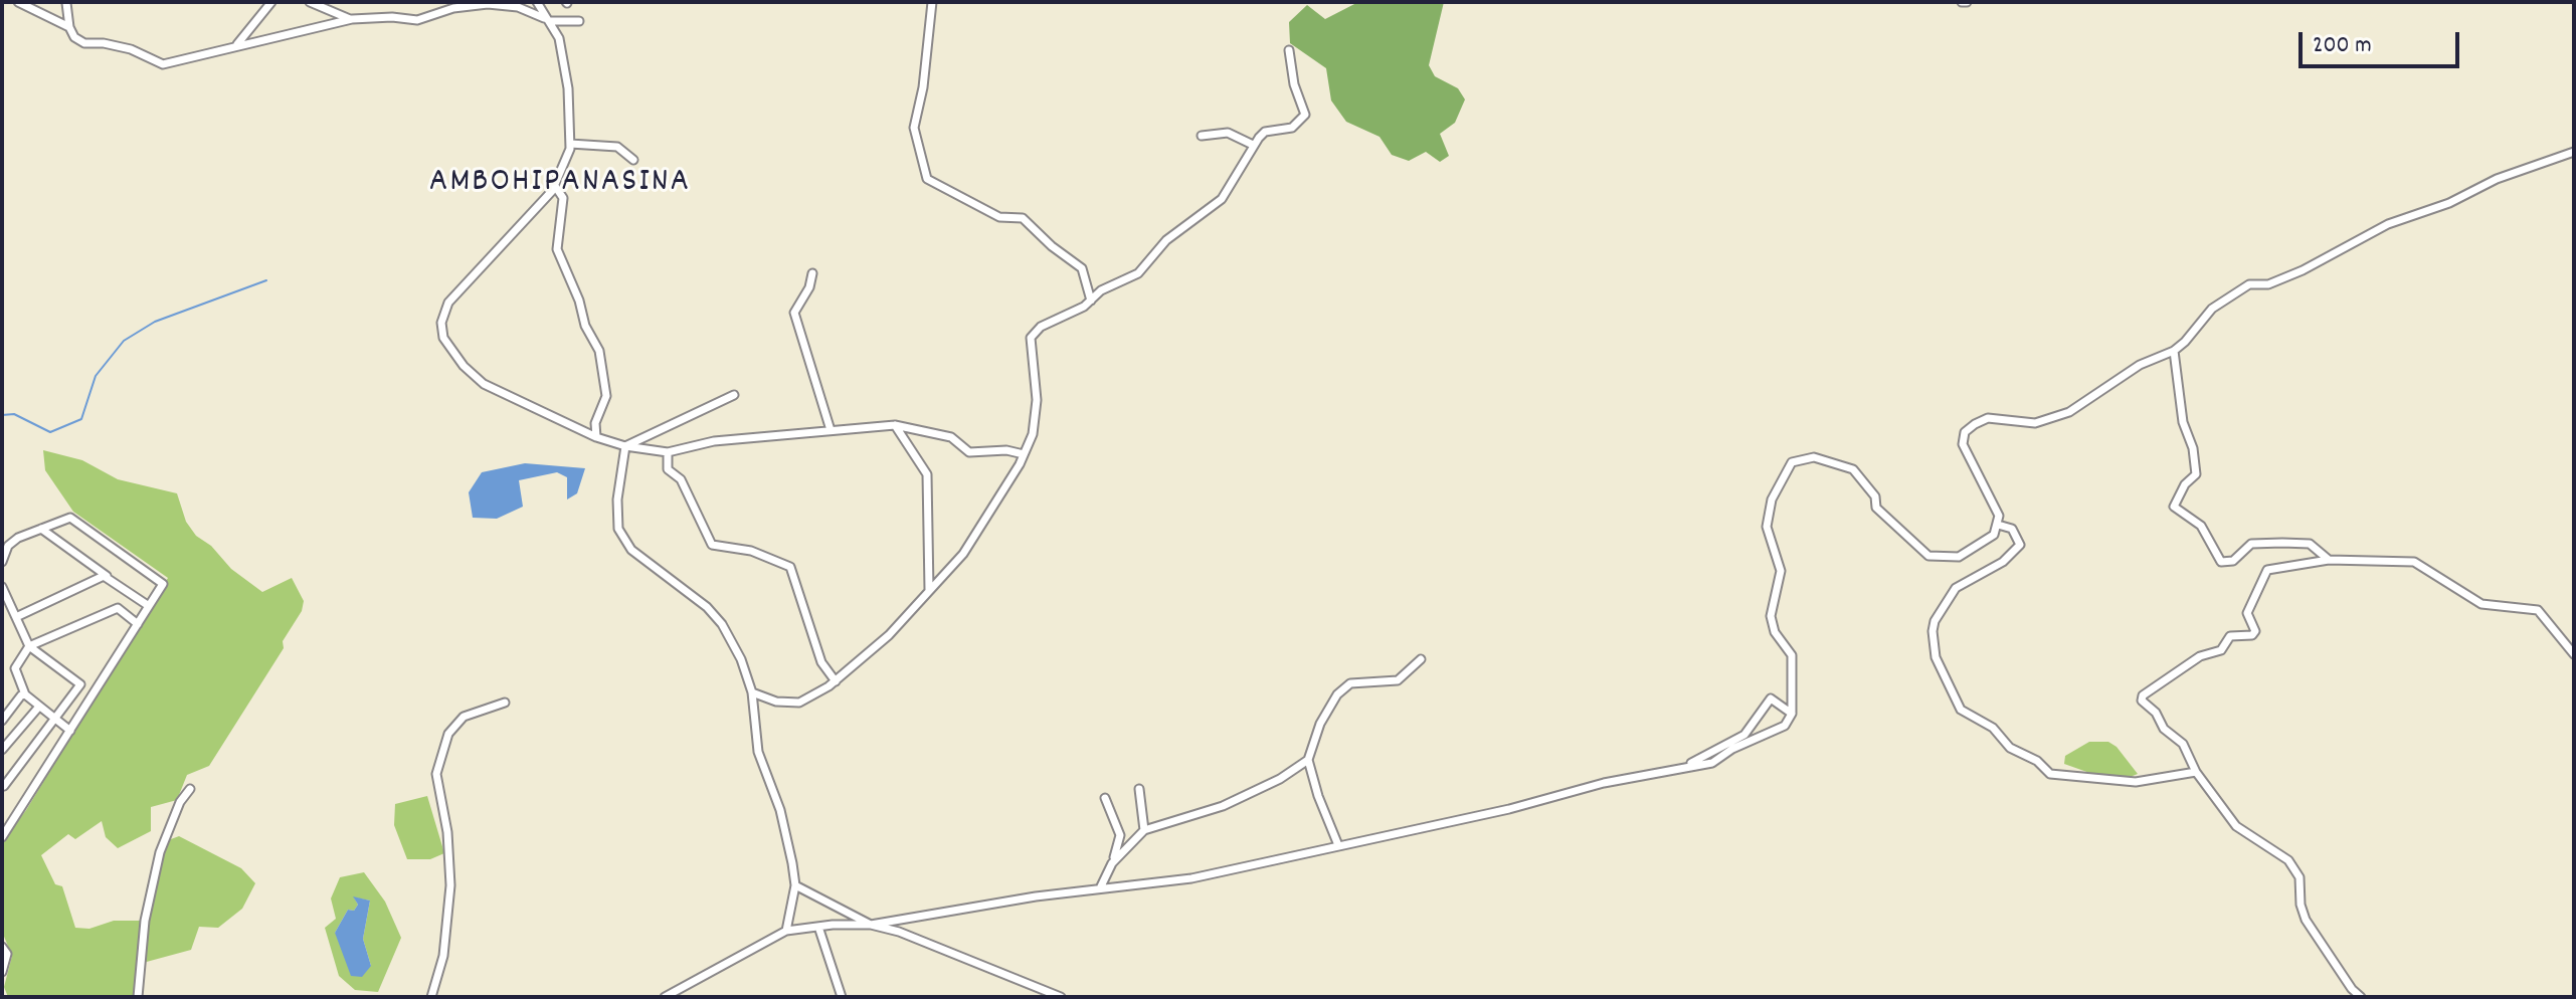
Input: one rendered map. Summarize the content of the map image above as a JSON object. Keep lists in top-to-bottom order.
{
  "districts": ["AMBOHIPANASINA"],
  "scale_bar": "200 m"
}
